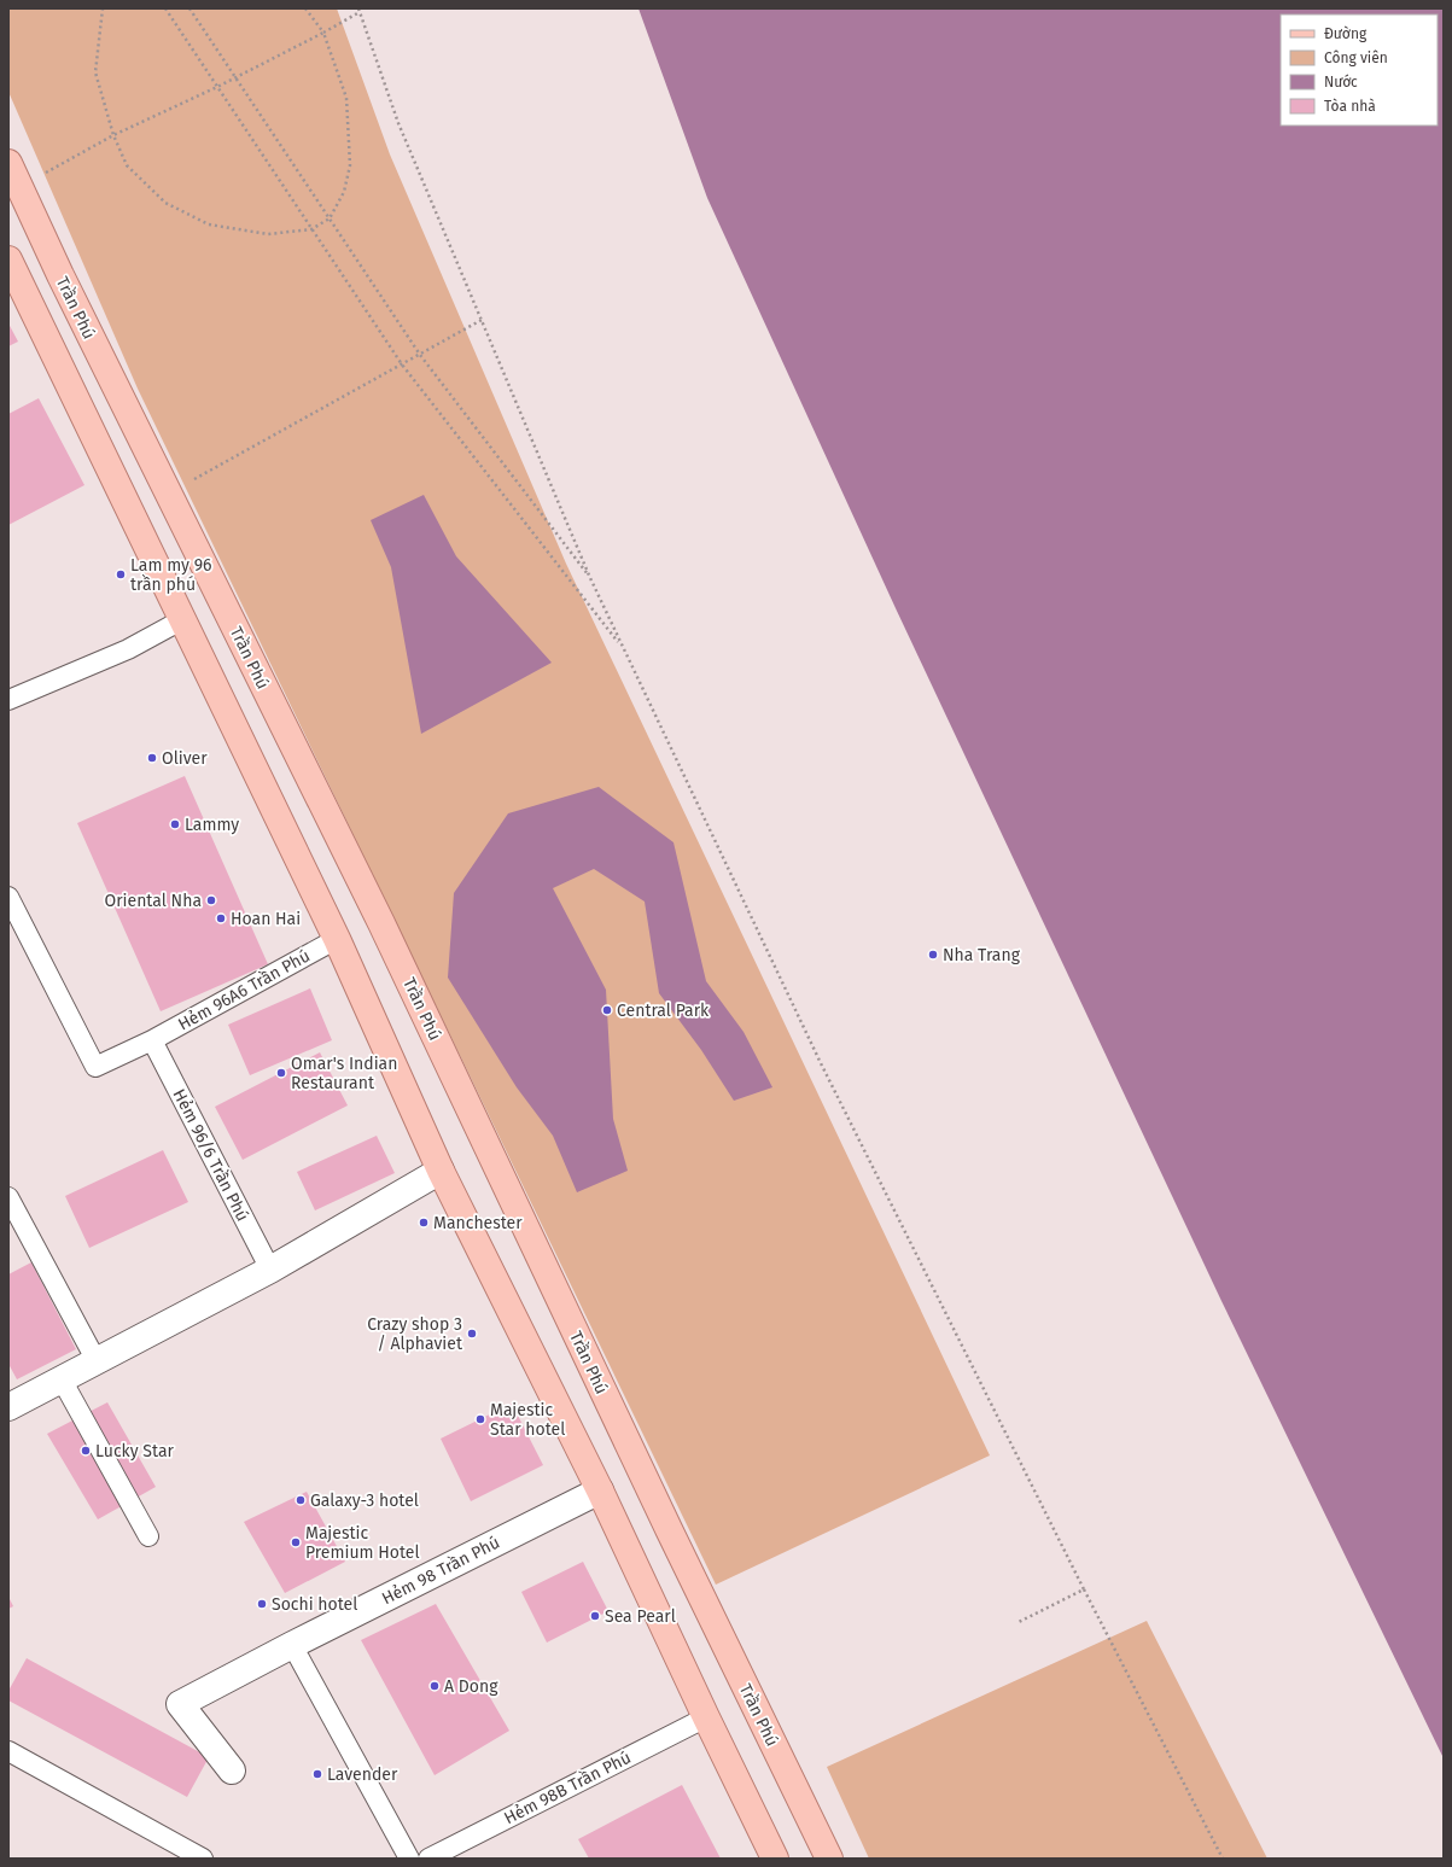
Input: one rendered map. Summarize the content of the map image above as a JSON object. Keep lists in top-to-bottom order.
{
  "streets": {
    "main road": ["Trần Phú"],
    "street": ["Hẻm 98 Trần Phú"],
    "lane": ["Hẻm 96A6 Trần Phú", "Hẻm 96/6 Trần Phú", "Hẻm 98B Trần Phú"]
  },
  "crossings": [
    ["Hẻm 96A6 Trần Phú", "Hẻm 96/6 Trần Phú"]
  ],
  "places": [
    "Lam my 96 trần phú",
    "Oliver",
    "Lammy",
    "Oriental Nha",
    "Hoan Hai",
    "Nha Trang",
    "Central Park",
    "Omar's Indian Restaurant",
    "Manchester",
    "Crazy shop 3 / Alphaviet",
    "Majestic Star hotel",
    "Lucky Star",
    "Galaxy-3 hotel",
    "Majestic Premium Hotel",
    "Sochi hotel",
    "Sea Pearl",
    "A Dong",
    "Lavender"
  ],
  "legend": [
    "Đường",
    "Công viên",
    "Nước",
    "Tòa nhà"
  ]
}
